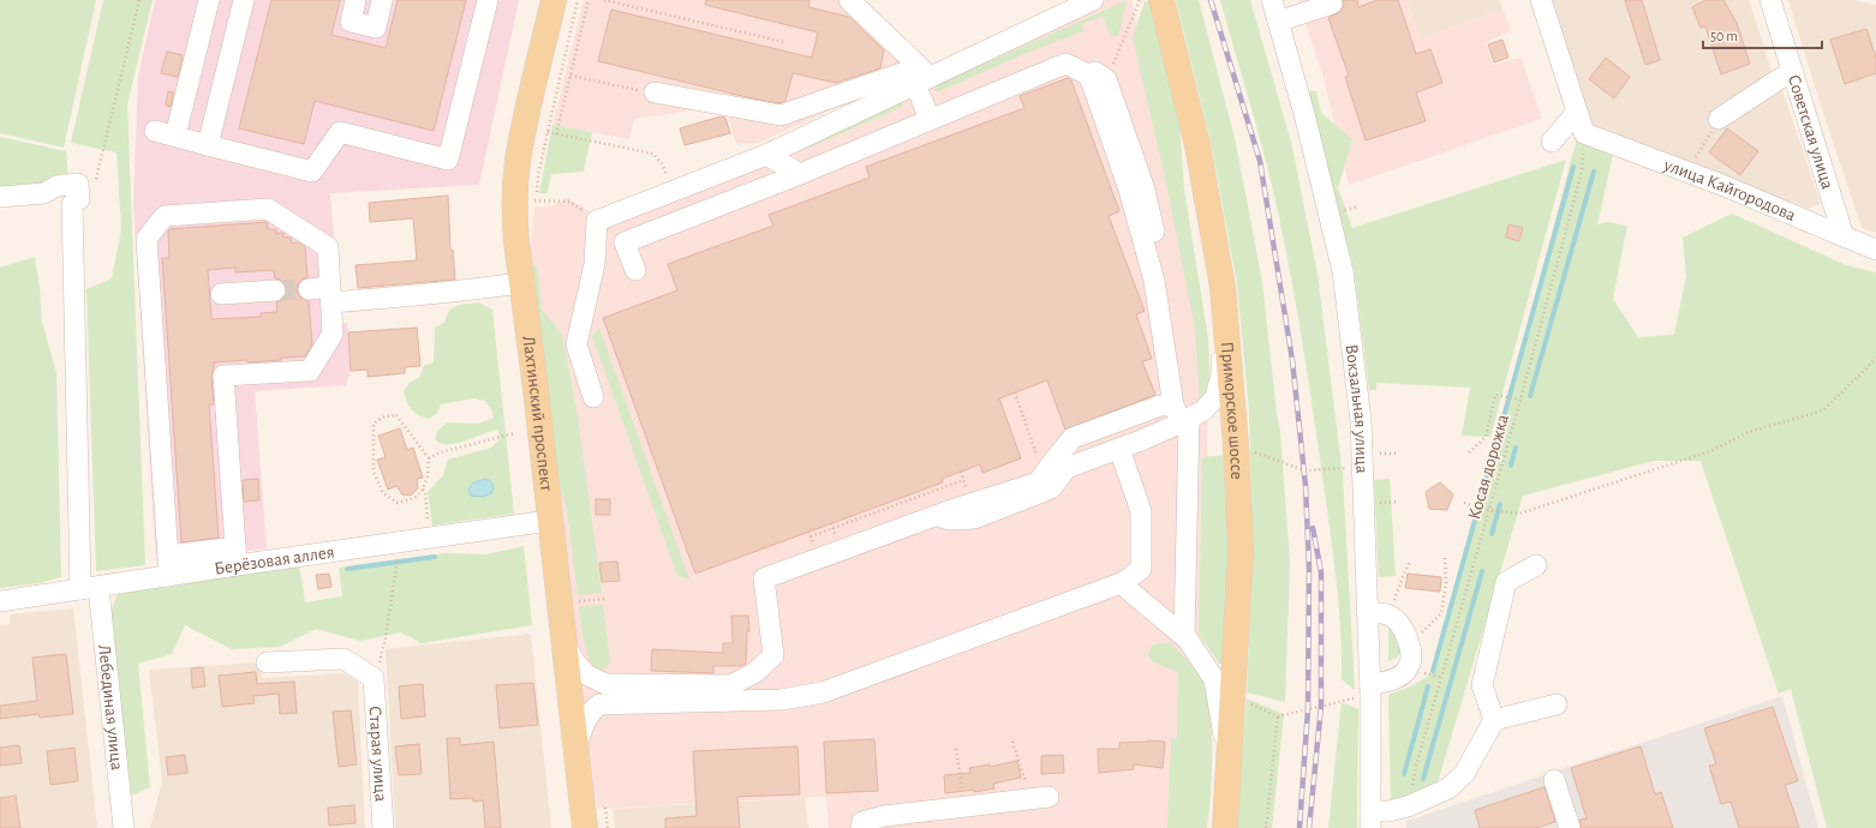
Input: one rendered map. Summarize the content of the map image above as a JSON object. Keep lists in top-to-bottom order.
{
  "streets": {
    "main road": ["Приморское шоссе", "Лахтинский проспект"],
    "street": [
      "Советская улица",
      "улица Кайгородова",
      "Вокзальная улица",
      "Берёзовая аллея",
      "Лебединая улица",
      "Старая улица"
    ],
    "path": ["Косая дорожка"]
  },
  "crossings": [
    ["Советская улица", "улица Кайгородова"],
    ["улица Кайгородова", "Косая дорожка"],
    ["Лахтинский проспект", "Берёзовая аллея"],
    ["Берёзовая аллея", "Лебединая улица"]
  ],
  "scale_bar": "50 m"
}
